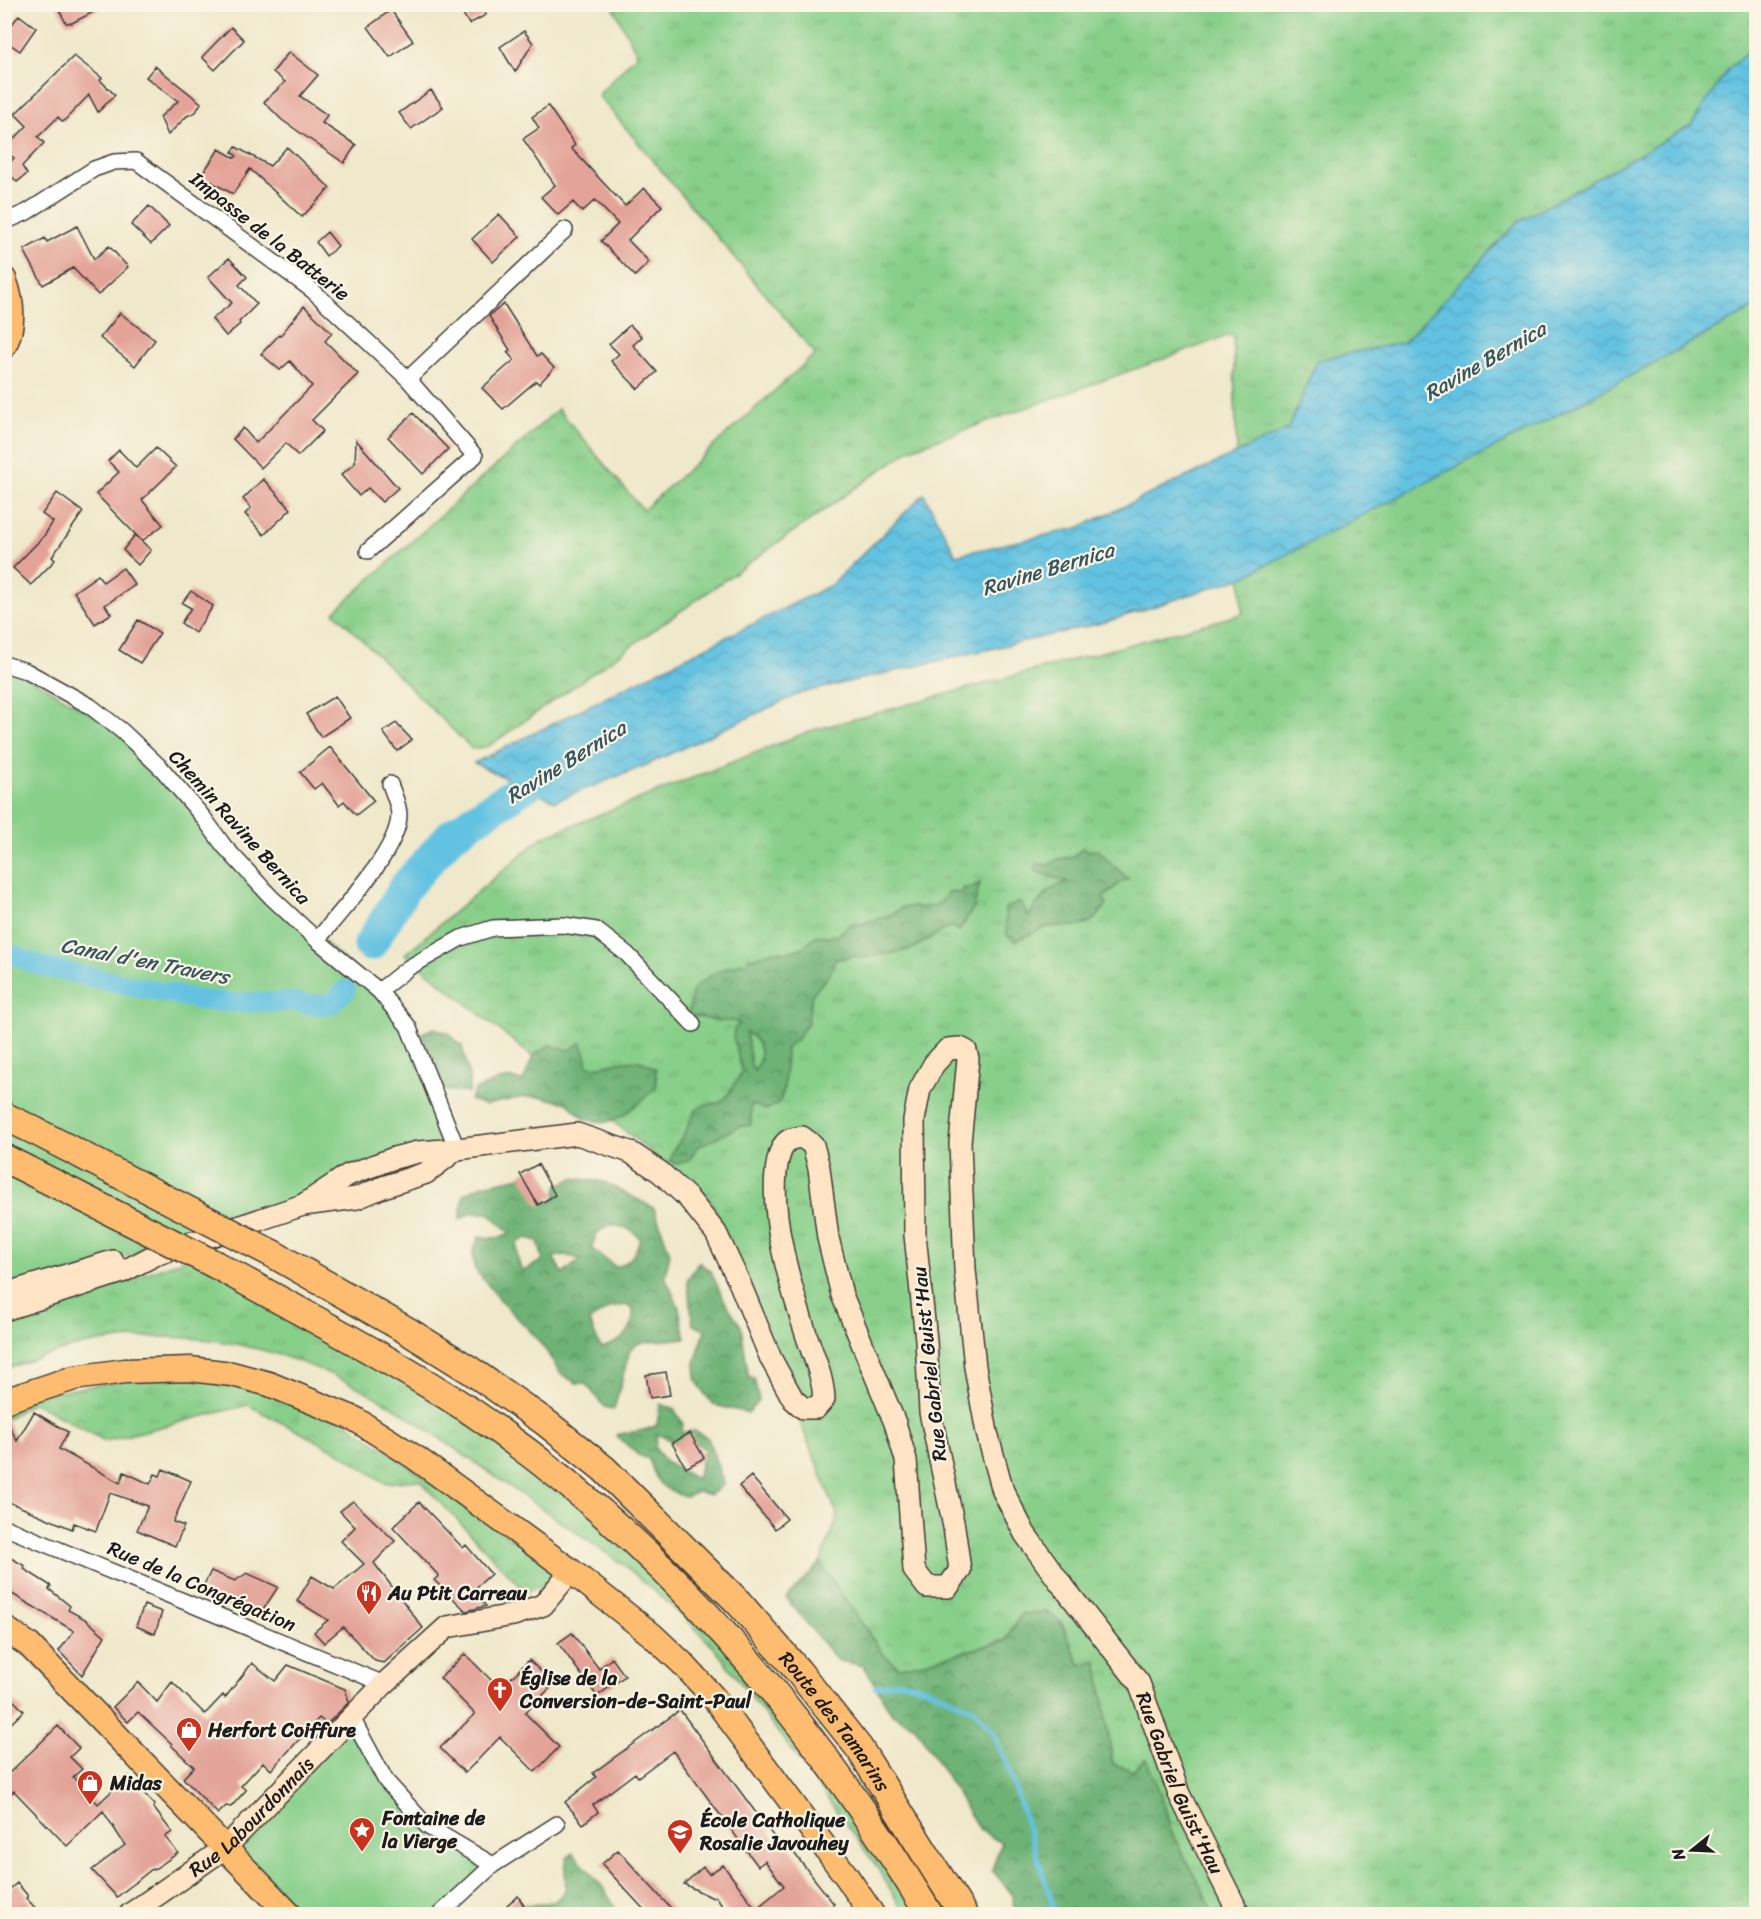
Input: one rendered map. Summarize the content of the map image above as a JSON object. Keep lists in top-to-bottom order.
{
  "streets": {
    "highway": ["Route des Tamarins"],
    "main road": ["Rue Gabriel Guist'Hau", "Rue Labourdonnais"],
    "street": ["Impasse de la Batterie", "Chemin Ravine Bernica", "Rue de la Congrégation"]
  },
  "crossings": [
    ["Chemin Ravine Bernica", "Rue Gabriel Guist'Hau"],
    ["Rue de la Congrégation", "Rue Labourdonnais"]
  ],
  "water": ["Ravine Bernica", "Canal d'en Travers"],
  "places": {
    "restaurant": ["Au Ptit Carreau"],
    "church": ["Église de la Conversion-de-Saint-Paul"],
    "shop": ["Herfort Coiffure", "Midas"],
    "place": ["Fontaine de la Vierge"],
    "school or university": ["École Catholique Rosalie Javouhey"]
  },
  "north": "left"
}
